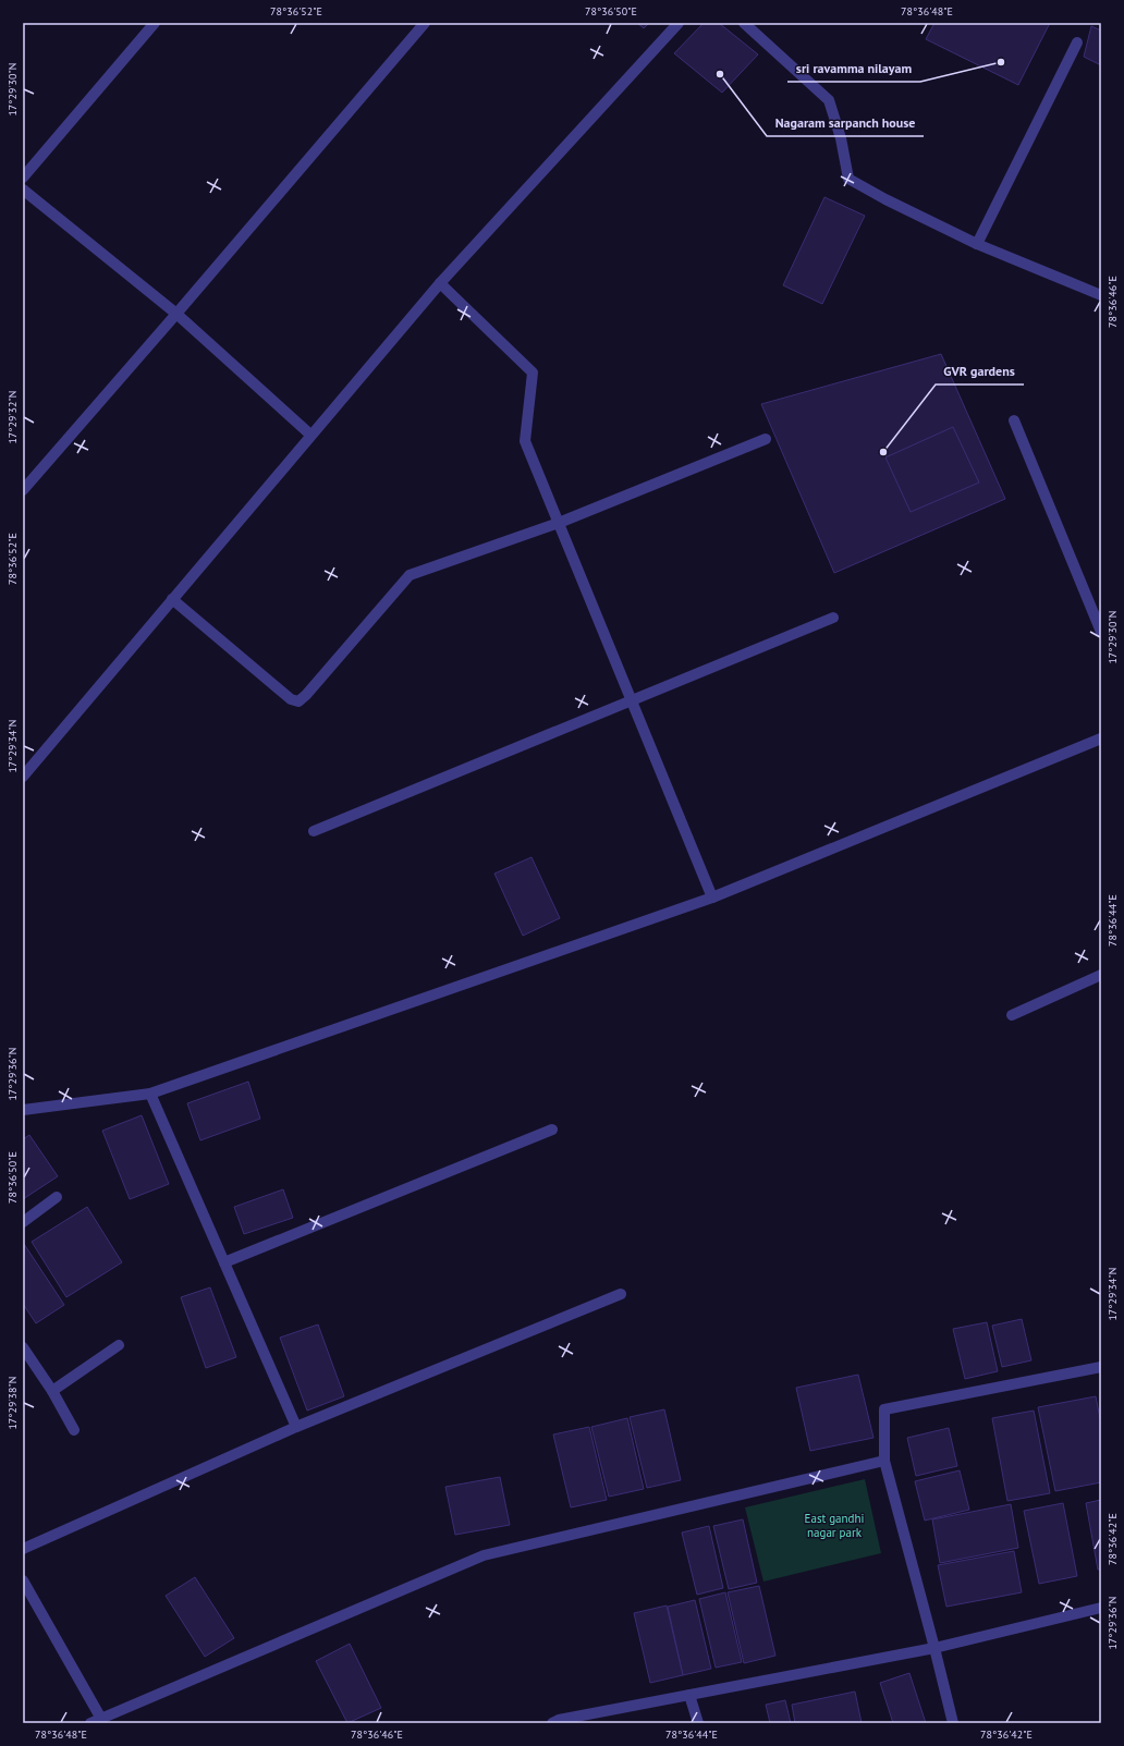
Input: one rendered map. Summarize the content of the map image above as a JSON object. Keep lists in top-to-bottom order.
{
  "parks": ["East gandhi nagar park"],
  "places": ["sri ravamma nilayam", "Nagaram sarpanch house", "GVR gardens"],
  "coordinates": [
    "78°36'52\"E",
    "78°36'50\"E",
    "78°36'48\"E",
    "17°29'30\"N",
    "78°36'46\"E",
    "17°29'32\"N",
    "17°29'34\"N",
    "78°36'44\"E",
    "17°29'36\"N",
    "17°29'38\"N",
    "78°36'42\"E"
  ]
}
